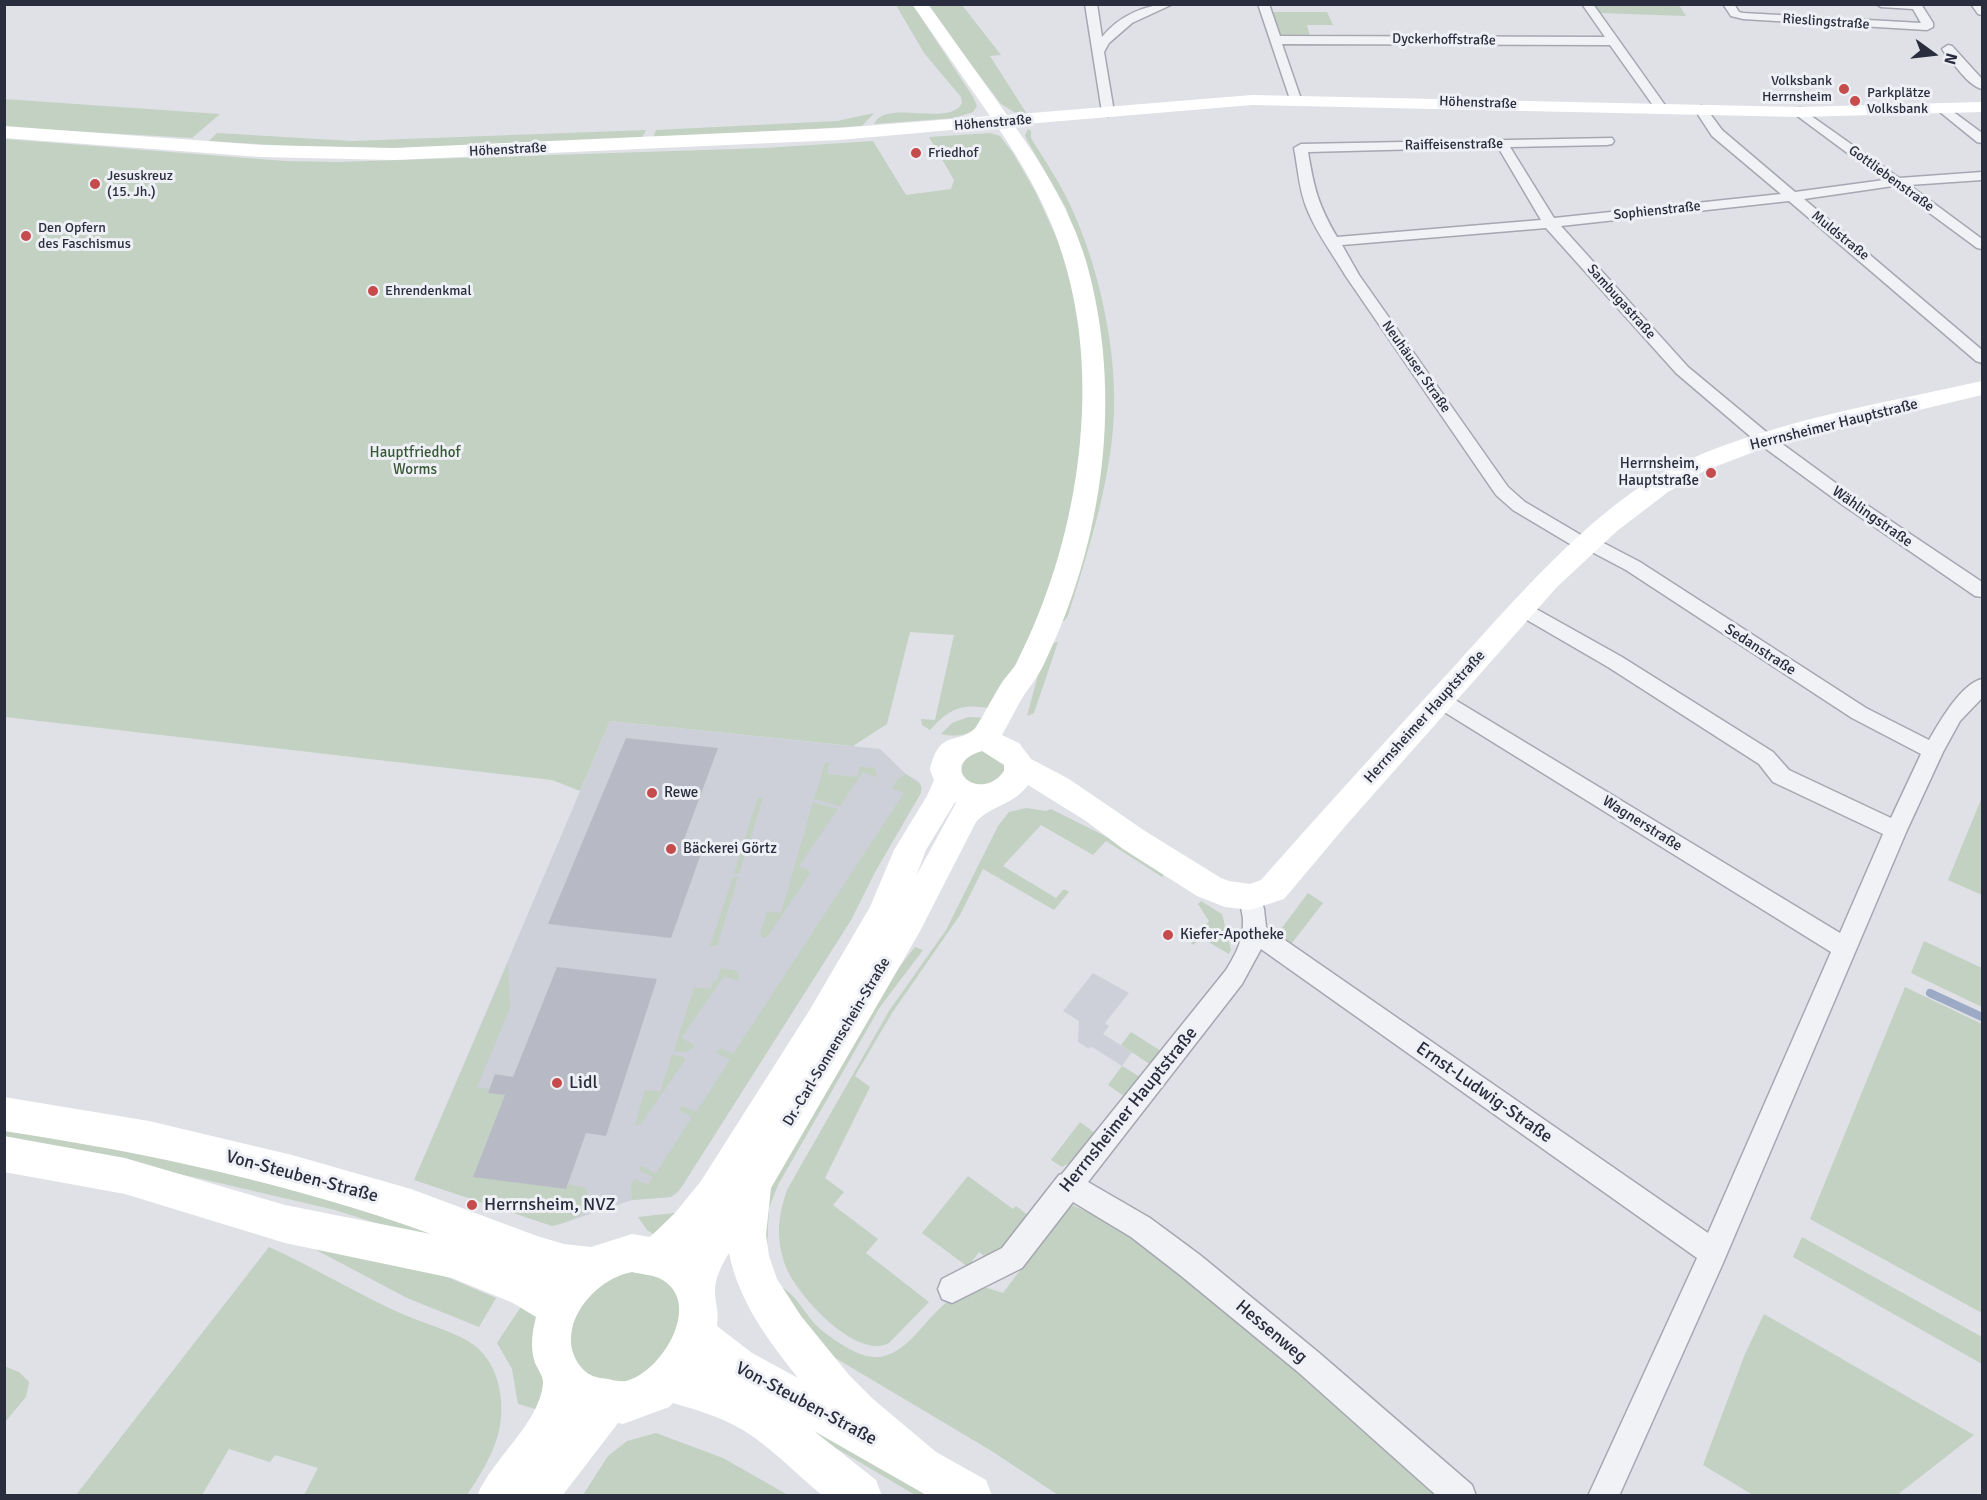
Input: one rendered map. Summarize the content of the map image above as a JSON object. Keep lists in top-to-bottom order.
{
  "streets": {
    "street": [
      "Rieslingstraße",
      "Dyckerhoffstraße",
      "Höhenstraße",
      "Raiffeisenstraße",
      "Gottliebenstraße",
      "Sophienstraße",
      "Muldstraße",
      "Sambugastraße",
      "Neuhäuser Straße",
      "Herrnsheimer Hauptstraße",
      "Wählingstraße",
      "Sedanstraße",
      "Wagnerstraße",
      "Dr.-Carl-Sonnenschein-Straße",
      "Ernst-Ludwig-Straße",
      "Von-Steuben-Straße",
      "Hessenweg"
    ]
  },
  "crossings": [
    ["Höhenstraße", "Gottliebenstraße"],
    ["Höhenstraße", "Muldstraße"],
    ["Höhenstraße", "Dr.-Carl-Sonnenschein-Straße"],
    ["Raiffeisenstraße", "Sambugastraße"],
    ["Raiffeisenstraße", "Neuhäuser Straße"],
    ["Gottliebenstraße", "Sophienstraße"],
    ["Sophienstraße", "Muldstraße"],
    ["Sophienstraße", "Sambugastraße"],
    ["Sophienstraße", "Neuhäuser Straße"],
    ["Sambugastraße", "Herrnsheimer Hauptstraße"],
    ["Sambugastraße", "Wählingstraße"],
    ["Neuhäuser Straße", "Herrnsheimer Hauptstraße"],
    ["Neuhäuser Straße", "Sedanstraße"],
    ["Herrnsheimer Hauptstraße", "Wählingstraße"],
    ["Herrnsheimer Hauptstraße", "Sedanstraße"],
    ["Herrnsheimer Hauptstraße", "Wagnerstraße"],
    ["Herrnsheimer Hauptstraße", "Ernst-Ludwig-Straße"],
    ["Herrnsheimer Hauptstraße", "Hessenweg"],
    ["Dr.-Carl-Sonnenschein-Straße", "Von-Steuben-Straße"]
  ],
  "parks": ["Hauptfriedhof Worms"],
  "places": [
    "Volksbank Herrnsheim",
    "Parkplätze Volksbank",
    "Friedhof",
    "Jesuskreuz (15. Jh.)",
    "Den Opfern des Faschismus",
    "Ehrendenkmal",
    "Herrnsheim, Hauptstraße",
    "Rewe",
    "Bäckerei Görtz",
    "Kiefer-Apotheke",
    "Lidl",
    "Herrnsheim, NVZ"
  ],
  "north": "right"
}
